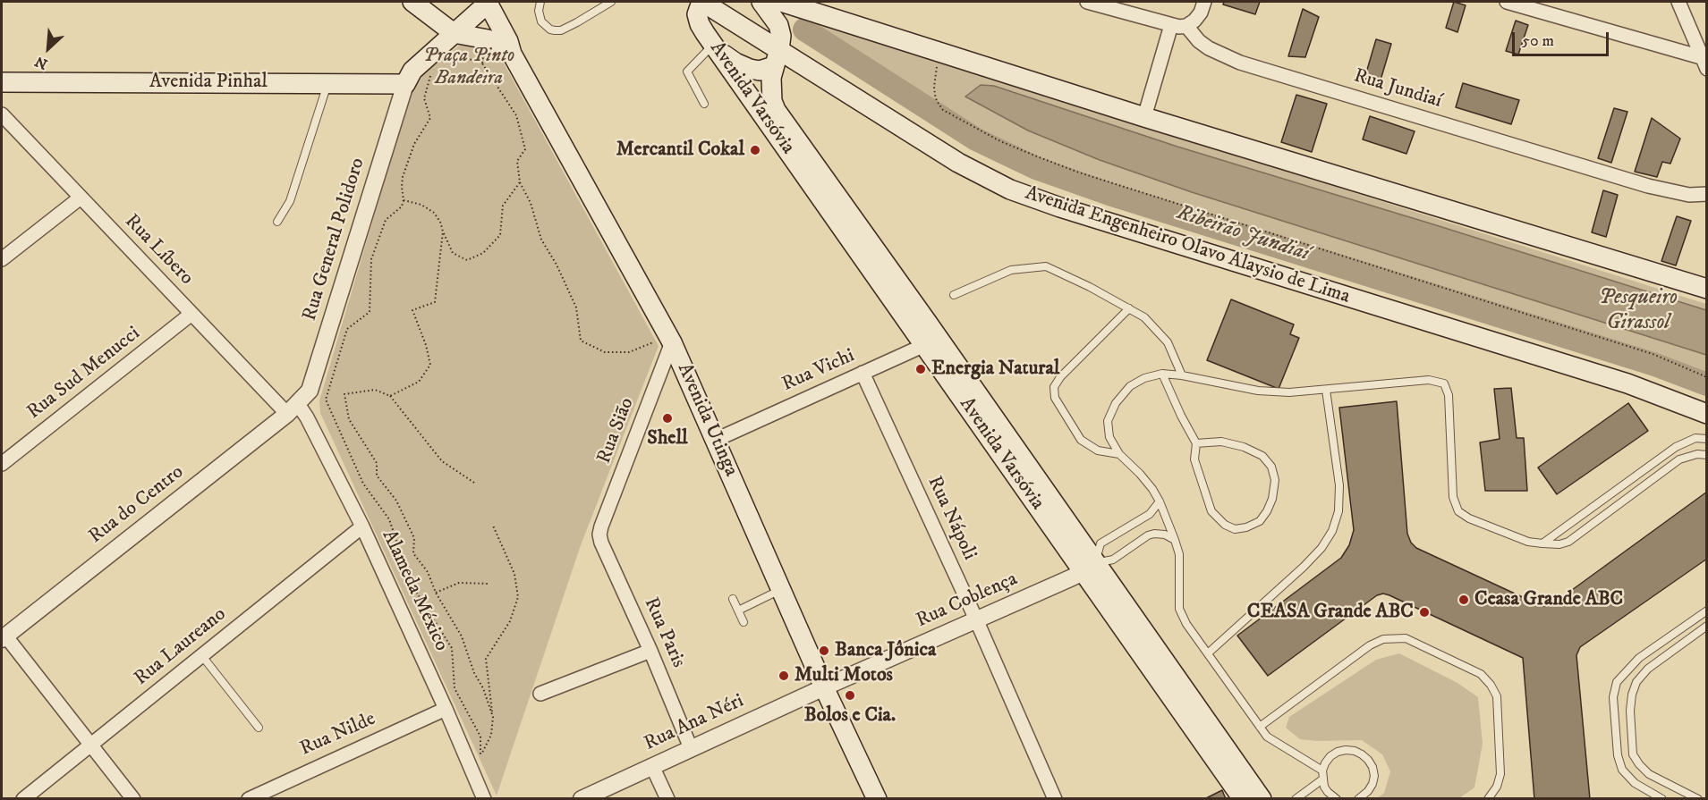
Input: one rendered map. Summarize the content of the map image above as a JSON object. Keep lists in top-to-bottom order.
{
  "streets": {
    "main road": [
      "Avenida Pinhal",
      "Avenida Varsóvia",
      "Avenida Engenheiro Olavo Alaysio de Lima",
      "Avenida Utinga"
    ],
    "street": [
      "Rua Jundiaí",
      "Rua General Polidoro",
      "Rua Líbero",
      "Rua Vichi",
      "Rua Sud Menucci",
      "Rua Sião",
      "Rua do Centro",
      "Rua Nápoli",
      "Alameda México",
      "Rua Coblença",
      "Rua Paris",
      "Rua Laureano",
      "Rua Ana Néri",
      "Rua Nilde"
    ]
  },
  "crossings": [
    ["Avenida Pinhal", "Rua General Polidoro"],
    ["Avenida Varsóvia", "Avenida Engenheiro Olavo Alaysio de Lima"],
    ["Avenida Varsóvia", "Rua Vichi"],
    ["Avenida Varsóvia", "Rua Coblença"],
    ["Rua General Polidoro", "Rua Líbero"],
    ["Rua General Polidoro", "Rua do Centro"],
    ["Rua General Polidoro", "Alameda México"],
    ["Rua Líbero", "Rua Sud Menucci"],
    ["Rua Líbero", "Rua do Centro"],
    ["Rua Líbero", "Alameda México"],
    ["Rua Vichi", "Avenida Utinga"],
    ["Rua Vichi", "Rua Nápoli"],
    ["Avenida Utinga", "Rua Sião"],
    ["Avenida Utinga", "Rua Coblença"],
    ["Avenida Utinga", "Rua Ana Néri"],
    ["Rua Sião", "Rua Paris"],
    ["Rua do Centro", "Alameda México"],
    ["Rua Nápoli", "Rua Coblença"],
    ["Alameda México", "Rua Laureano"],
    ["Alameda México", "Rua Nilde"],
    ["Rua Coblença", "Rua Ana Néri"],
    ["Rua Paris", "Rua Ana Néri"]
  ],
  "water": ["Ribeirão Jundiaí", "Pesqueiro Girassol"],
  "parks": ["Praça Pinto Bandeira"],
  "places": [
    "Mercantil Cokal",
    "Energia Natural",
    "Shell",
    "Ceasa Grande ABC",
    "CEASA Grande ABC",
    "Banca Jônica",
    "Multi Motos",
    "Bolos e Cia."
  ],
  "scale_bar": "50 m",
  "north": "bottom left"
}
